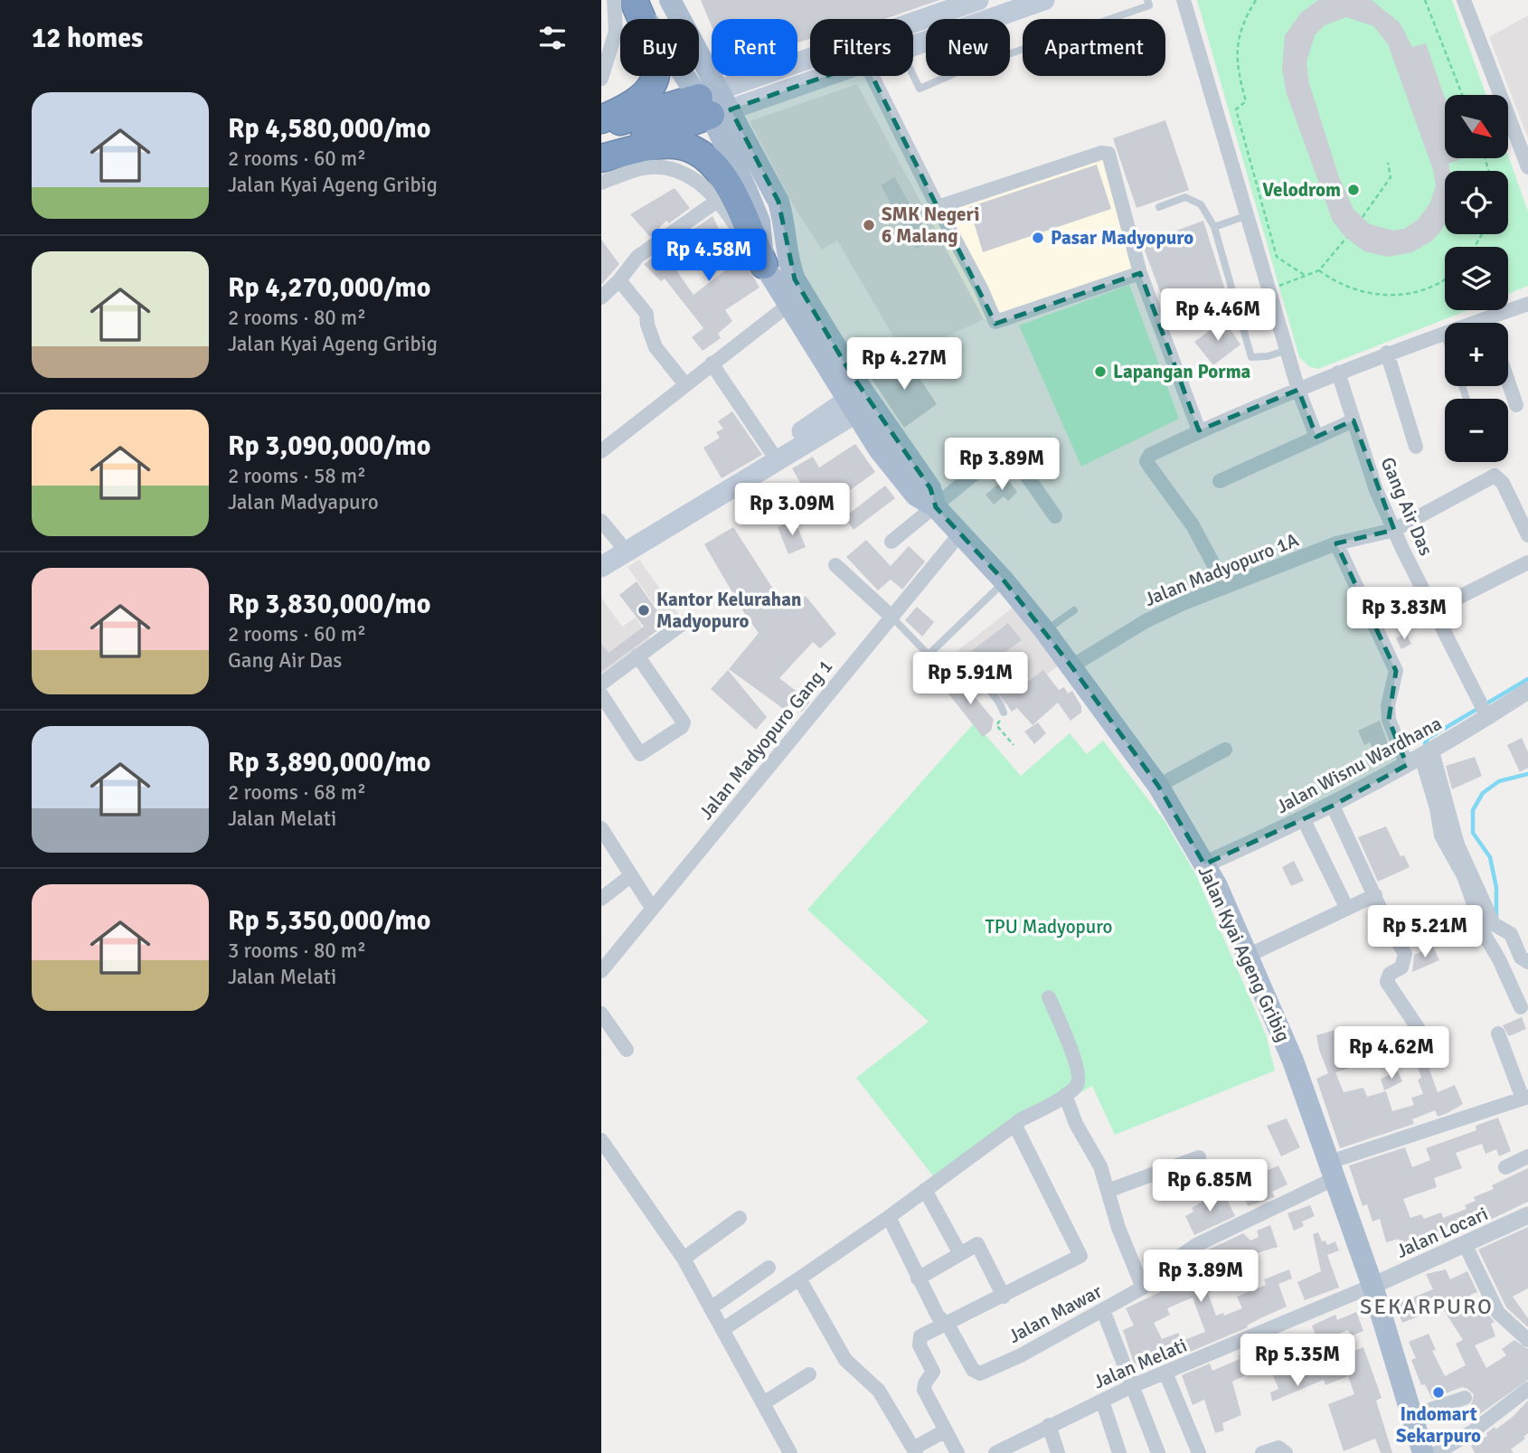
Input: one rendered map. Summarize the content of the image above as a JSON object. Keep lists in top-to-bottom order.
{
  "streets": {
    "main road": ["Jalan Kyai Ageng Gribig"],
    "street": [
      "Gang Air Das",
      "Jalan Madyopuro 1A",
      "Jalan Madyopuro Gang 1",
      "Jalan Wisnu Wardhana",
      "Jalan Locari",
      "Jalan Mawar",
      "Jalan Melati"
    ]
  },
  "crossings": [
    ["Gang Air Das", "Jalan Madyopuro 1A"],
    ["Gang Air Das", "Jalan Wisnu Wardhana"],
    ["Jalan Madyopuro 1A", "Jalan Kyai Ageng Gribig"],
    ["Jalan Madyopuro Gang 1", "Jalan Kyai Ageng Gribig"],
    ["Jalan Wisnu Wardhana", "Jalan Kyai Ageng Gribig"],
    ["Jalan Kyai Ageng Gribig", "Jalan Locari"],
    ["Jalan Kyai Ageng Gribig", "Jalan Mawar"],
    ["Jalan Kyai Ageng Gribig", "Jalan Melati"],
    ["Jalan Locari", "Jalan Melati"]
  ],
  "districts": ["SEKARPURO"],
  "parks": ["TPU Madyopuro"],
  "places": [
    "Velodrom",
    "SMK Negeri 6 Malang",
    "Pasar Madyopuro",
    "Lapangan Porma",
    "Kantor Kelurahan Madyopuro",
    "Indomart Sekarpuro"
  ],
  "north": "bottom right",
  "page": {
    "heading": "12 homes",
    "chip": [
      "Buy",
      "Rent",
      "Filters",
      "New",
      "Apartment"
    ],
    "list": [
      {
        "name": "Rp 4,580,000/mo",
        "note": "2 rooms · 60 m² · Jalan Kyai Ageng Gribig"
      },
      {
        "name": "Rp 4,270,000/mo",
        "note": "2 rooms · 80 m² · Jalan Kyai Ageng Gribig"
      },
      {
        "name": "Rp 3,090,000/mo",
        "note": "2 rooms · 58 m² · Jalan Madyapuro"
      },
      {
        "name": "Rp 3,830,000/mo",
        "note": "2 rooms · 60 m² · Gang Air Das"
      },
      {
        "name": "Rp 3,890,000/mo",
        "note": "2 rooms · 68 m² · Jalan Melati"
      },
      {
        "name": "Rp 5,350,000/mo",
        "note": "3 rooms · 80 m² · Jalan Melati"
      }
    ],
    "map_buttons": ["+", "−"],
    "price": [
      "Rp 4.58M",
      "Rp 4.46M",
      "Rp 4.27M",
      "Rp 3.89M",
      "Rp 3.09M",
      "Rp 3.83M",
      "Rp 5.91M",
      "Rp 5.21M",
      "Rp 4.62M",
      "Rp 6.85M",
      "Rp 3.89M",
      "Rp 5.35M"
    ]
  }
}
